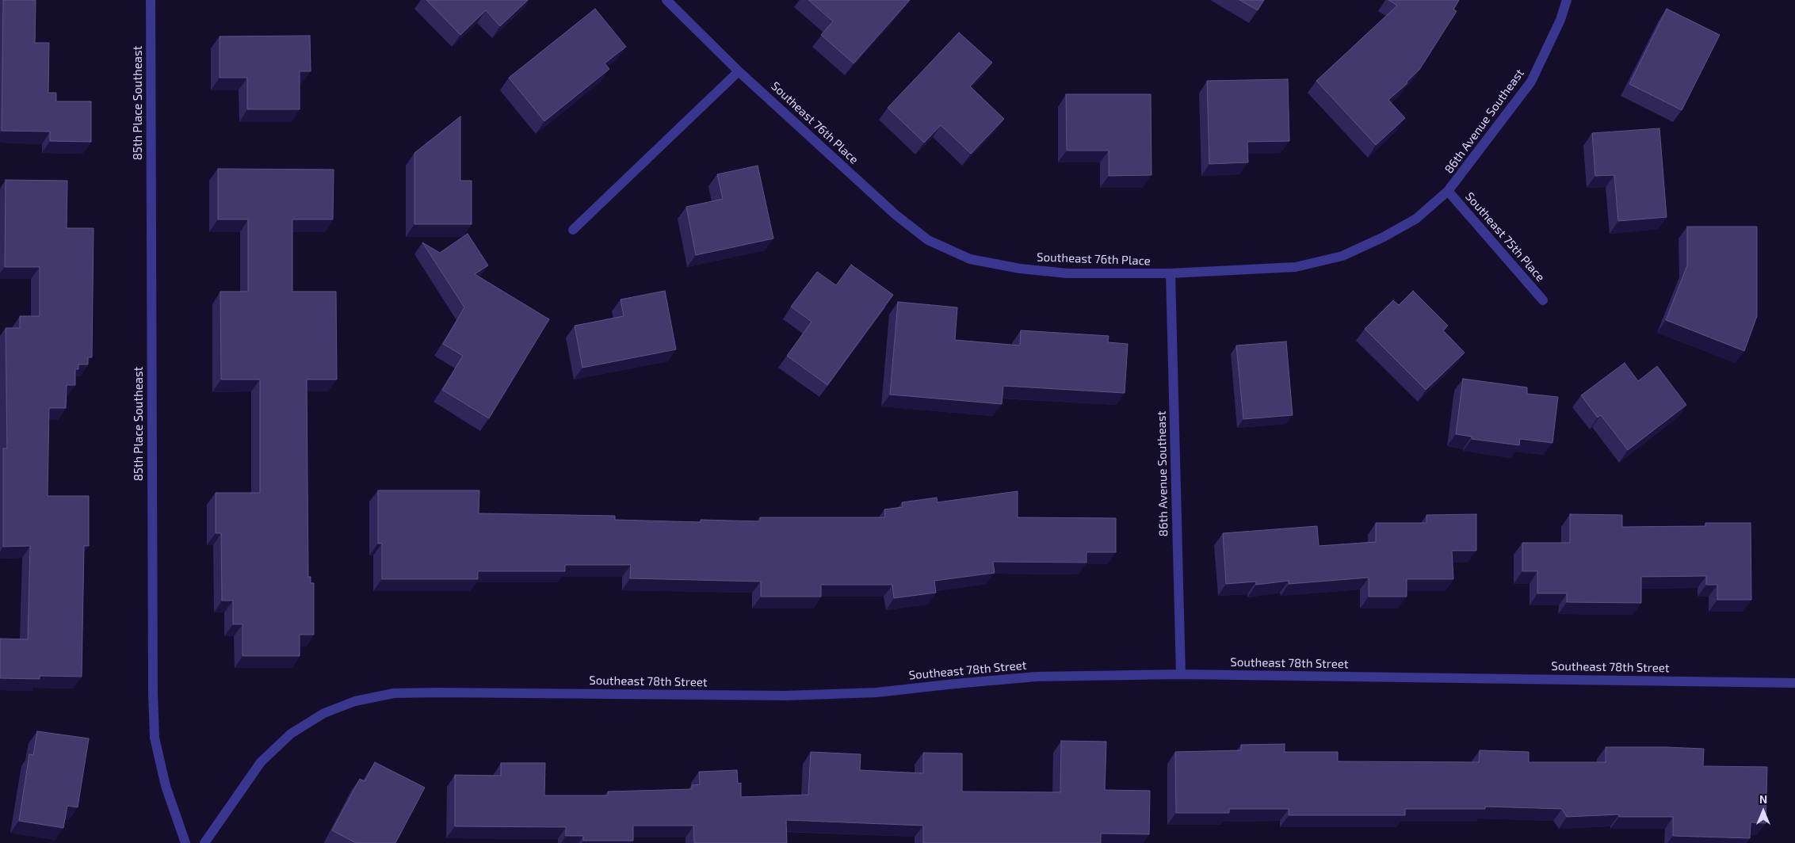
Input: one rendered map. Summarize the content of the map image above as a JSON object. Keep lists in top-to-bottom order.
{
  "streets": {
    "street": [
      "85th Place Southeast",
      "86th Avenue Southeast",
      "Southeast 76th Place",
      "Southeast 75th Place",
      "Southeast 78th Street"
    ]
  },
  "crossings": [
    ["86th Avenue Southeast", "Southeast 76th Place"],
    ["86th Avenue Southeast", "Southeast 75th Place"],
    ["86th Avenue Southeast", "Southeast 78th Street"],
    ["Southeast 76th Place", "Southeast 75th Place"]
  ],
  "north": "top"
}
